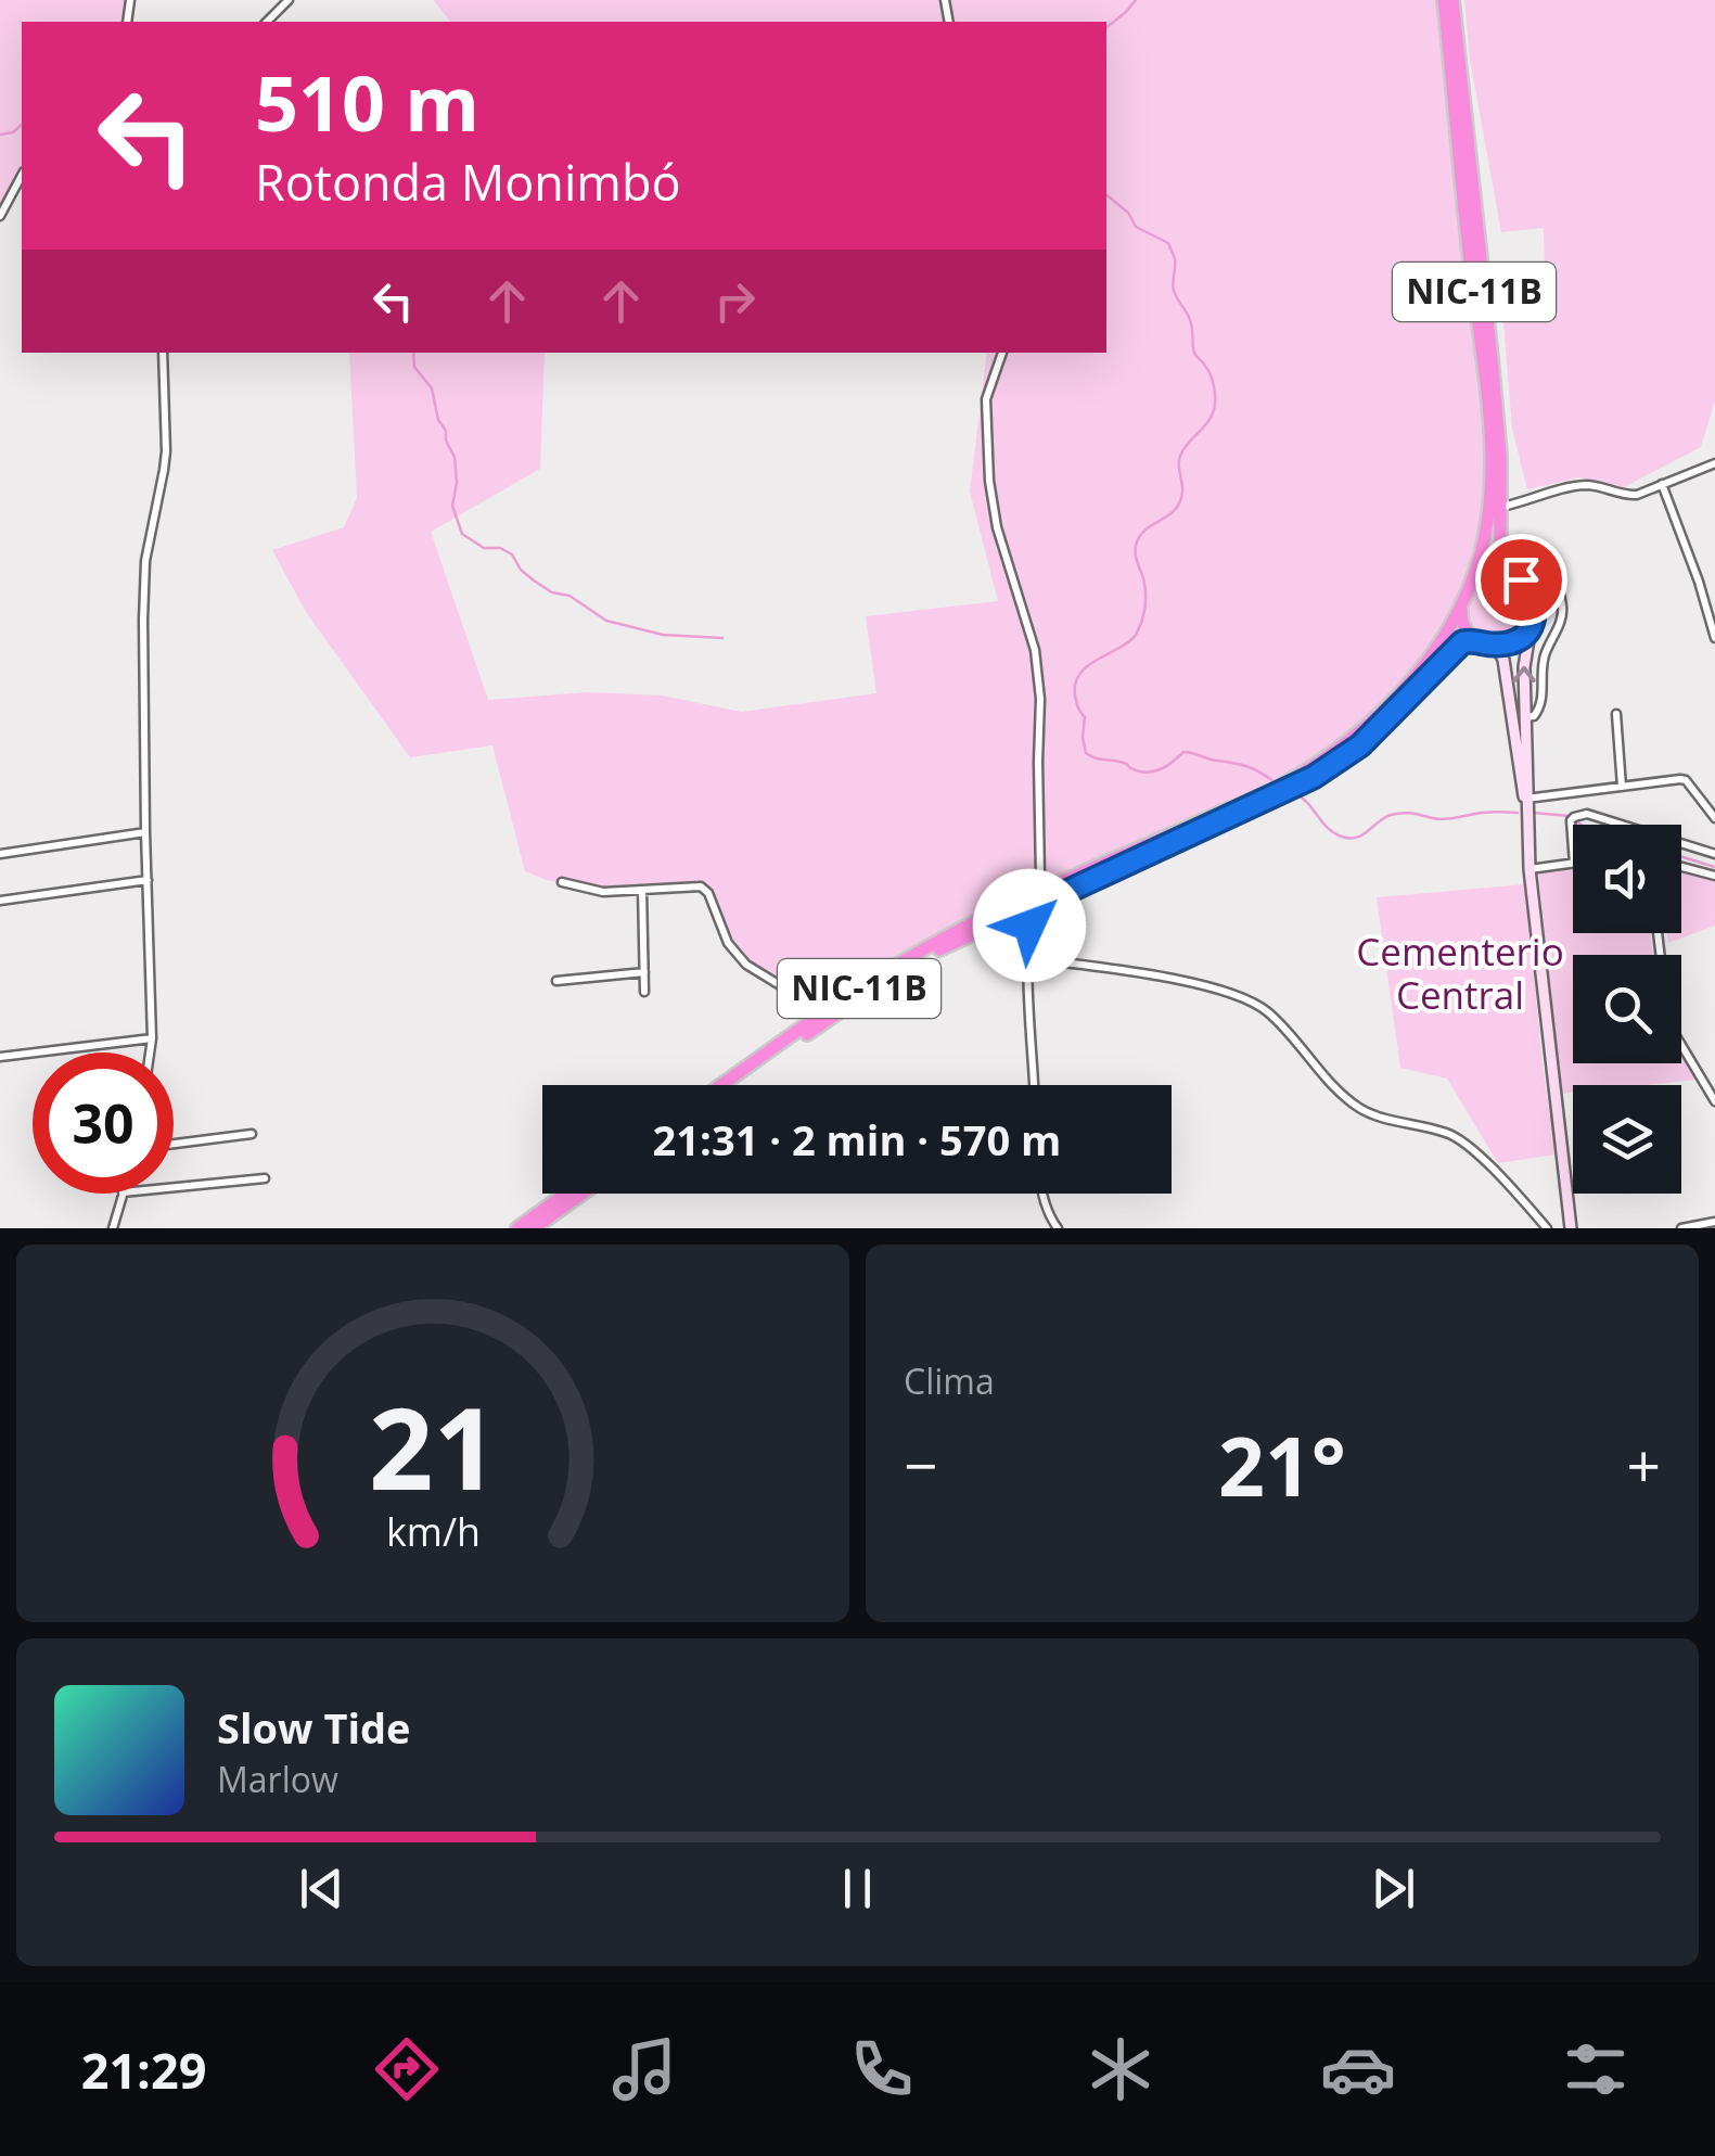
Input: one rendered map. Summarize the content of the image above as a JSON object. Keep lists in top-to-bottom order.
{
  "streets": {
    "highway": ["NIC-11B"]
  },
  "parks": ["Cementerio Central"],
  "page": {
    "turn": ["510 m", "Rotonda Monimbó"],
    "limit": "30",
    "trip": "21:31 · 2 min · 570 m",
    "tile": "Clima",
    "heat": ["−", "21°", "+"],
    "song": ["Slow Tide", "Marlow"],
    "tabs": "21:29",
    "gauge": ["21", "km/h"]
  }
}
